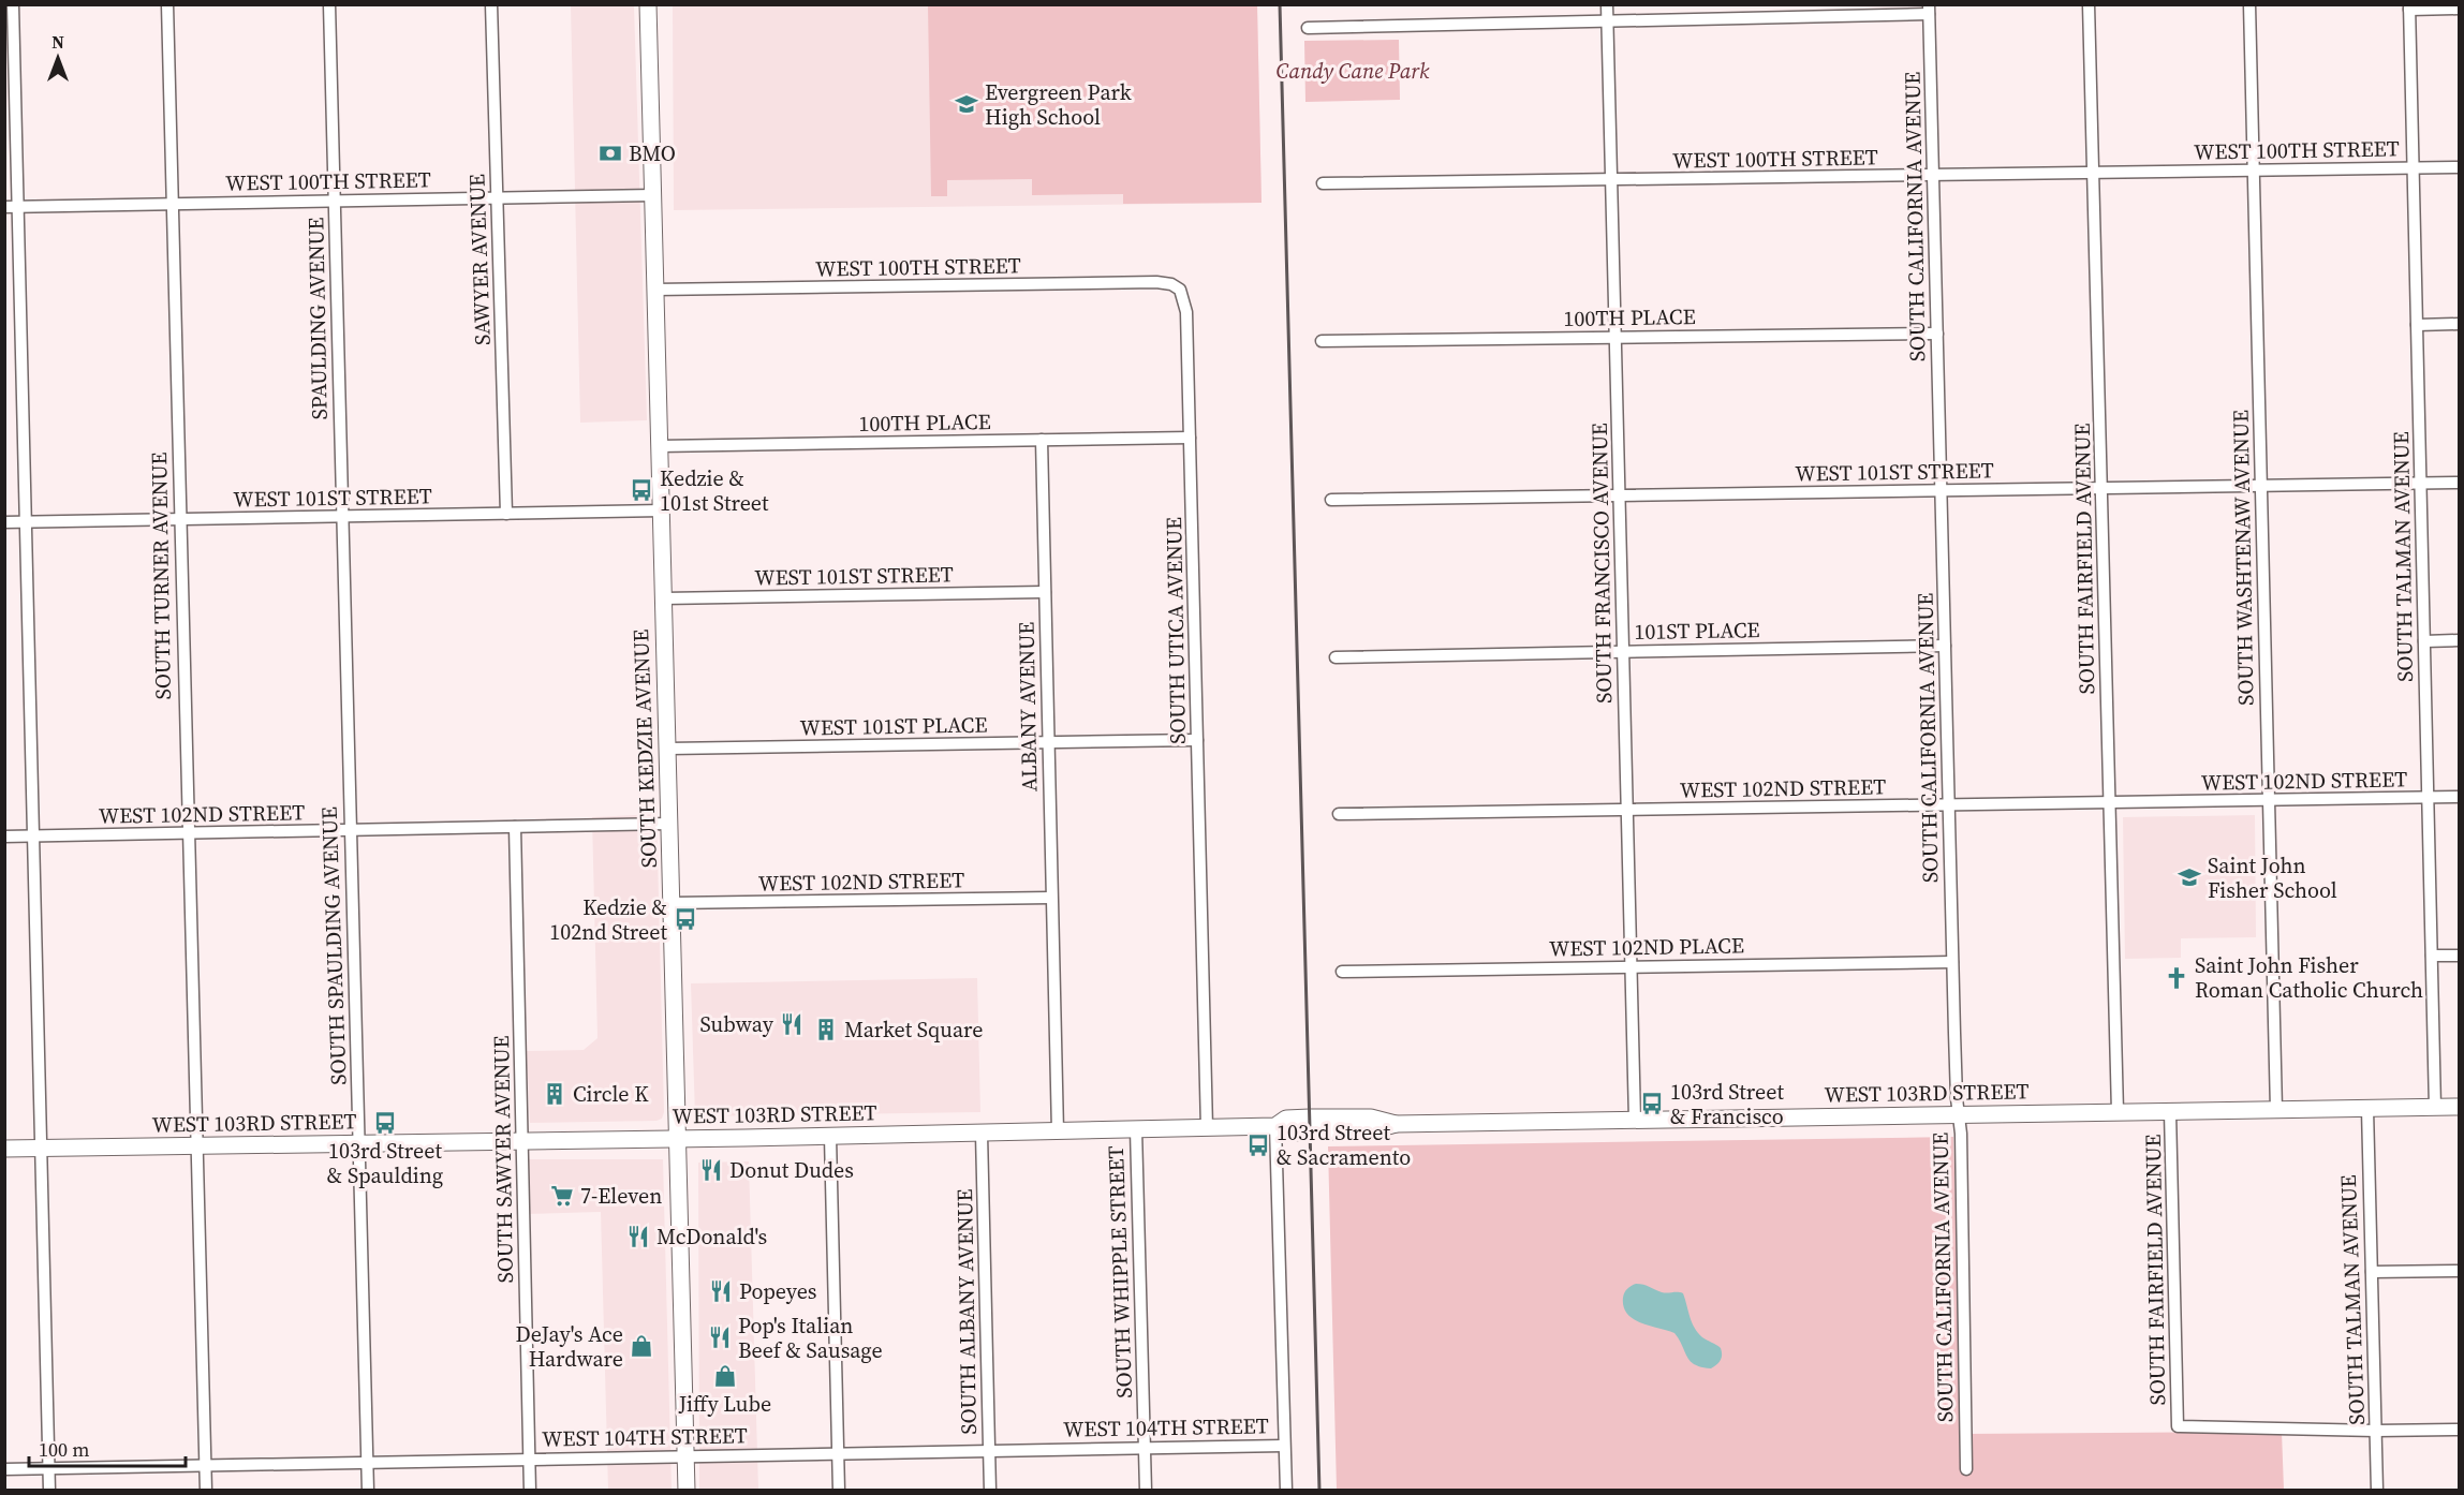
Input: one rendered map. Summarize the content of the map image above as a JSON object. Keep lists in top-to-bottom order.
{
  "streets": {
    "main road": ["SOUTH KEDZIE AVENUE", "WEST 103RD STREET"],
    "street": [
      "WEST 100TH STREET",
      "SOUTH CALIFORNIA AVENUE",
      "SAWYER AVENUE",
      "100TH PLACE",
      "SPAULDING AVENUE",
      "WEST 101ST STREET",
      "SOUTH TALMAN AVENUE",
      "SOUTH WASHTENAW AVENUE",
      "SOUTH FAIRFIELD AVENUE",
      "SOUTH FRANCISCO AVENUE",
      "SOUTH TURNER AVENUE",
      "SOUTH UTICA AVENUE",
      "101ST PLACE",
      "ALBANY AVENUE",
      "WEST 101ST PLACE",
      "WEST 102ND STREET",
      "SOUTH SPAULDING AVENUE",
      "WEST 102ND PLACE",
      "SOUTH SAWYER AVENUE",
      "SOUTH WHIPPLE STREET",
      "SOUTH ALBANY AVENUE",
      "WEST 104TH STREET"
    ]
  },
  "crossings": [
    ["WEST 100TH STREET", "SOUTH CALIFORNIA AVENUE"],
    ["WEST 100TH STREET", "SAWYER AVENUE"],
    ["WEST 100TH STREET", "SPAULDING AVENUE"],
    ["WEST 100TH STREET", "SOUTH TALMAN AVENUE"],
    ["WEST 100TH STREET", "SOUTH WASHTENAW AVENUE"],
    ["WEST 100TH STREET", "SOUTH FAIRFIELD AVENUE"],
    ["WEST 100TH STREET", "SOUTH FRANCISCO AVENUE"],
    ["WEST 100TH STREET", "SOUTH TURNER AVENUE"],
    ["WEST 100TH STREET", "SOUTH UTICA AVENUE"],
    ["WEST 100TH STREET", "SOUTH KEDZIE AVENUE"],
    ["SOUTH CALIFORNIA AVENUE", "100TH PLACE"],
    ["SOUTH CALIFORNIA AVENUE", "WEST 101ST STREET"],
    ["SOUTH CALIFORNIA AVENUE", "101ST PLACE"],
    ["SOUTH CALIFORNIA AVENUE", "WEST 102ND STREET"],
    ["SOUTH CALIFORNIA AVENUE", "WEST 102ND PLACE"],
    ["SOUTH CALIFORNIA AVENUE", "WEST 103RD STREET"],
    ["SAWYER AVENUE", "WEST 101ST STREET"],
    ["100TH PLACE", "SOUTH FRANCISCO AVENUE"],
    ["100TH PLACE", "SOUTH UTICA AVENUE"],
    ["100TH PLACE", "ALBANY AVENUE"],
    ["100TH PLACE", "SOUTH KEDZIE AVENUE"],
    ["SPAULDING AVENUE", "WEST 101ST STREET"],
    ["SPAULDING AVENUE", "SOUTH SPAULDING AVENUE"],
    ["WEST 101ST STREET", "SOUTH TALMAN AVENUE"],
    ["WEST 101ST STREET", "SOUTH WASHTENAW AVENUE"],
    ["WEST 101ST STREET", "SOUTH FAIRFIELD AVENUE"],
    ["WEST 101ST STREET", "SOUTH FRANCISCO AVENUE"],
    ["WEST 101ST STREET", "SOUTH TURNER AVENUE"],
    ["WEST 101ST STREET", "ALBANY AVENUE"],
    ["WEST 101ST STREET", "SOUTH KEDZIE AVENUE"],
    ["WEST 101ST STREET", "SOUTH SPAULDING AVENUE"],
    ["SOUTH TALMAN AVENUE", "SOUTH FAIRFIELD AVENUE"],
    ["SOUTH TALMAN AVENUE", "WEST 102ND STREET"],
    ["SOUTH TALMAN AVENUE", "WEST 103RD STREET"],
    ["SOUTH WASHTENAW AVENUE", "WEST 102ND STREET"],
    ["SOUTH WASHTENAW AVENUE", "WEST 103RD STREET"],
    ["SOUTH FAIRFIELD AVENUE", "WEST 102ND STREET"],
    ["SOUTH FAIRFIELD AVENUE", "WEST 103RD STREET"],
    ["SOUTH FRANCISCO AVENUE", "101ST PLACE"],
    ["SOUTH FRANCISCO AVENUE", "WEST 102ND STREET"],
    ["SOUTH FRANCISCO AVENUE", "WEST 102ND PLACE"],
    ["SOUTH FRANCISCO AVENUE", "WEST 103RD STREET"],
    ["SOUTH TURNER AVENUE", "WEST 102ND STREET"],
    ["SOUTH TURNER AVENUE", "WEST 103RD STREET"],
    ["SOUTH TURNER AVENUE", "WEST 104TH STREET"],
    ["SOUTH UTICA AVENUE", "WEST 101ST PLACE"],
    ["SOUTH UTICA AVENUE", "WEST 103RD STREET"],
    ["ALBANY AVENUE", "WEST 101ST PLACE"],
    ["ALBANY AVENUE", "WEST 102ND STREET"],
    ["ALBANY AVENUE", "WEST 103RD STREET"],
    ["WEST 101ST PLACE", "SOUTH KEDZIE AVENUE"],
    ["SOUTH KEDZIE AVENUE", "WEST 102ND STREET"],
    ["SOUTH KEDZIE AVENUE", "WEST 103RD STREET"],
    ["SOUTH KEDZIE AVENUE", "WEST 104TH STREET"],
    ["WEST 102ND STREET", "SOUTH SPAULDING AVENUE"],
    ["WEST 102ND STREET", "SOUTH SAWYER AVENUE"],
    ["SOUTH SPAULDING AVENUE", "WEST 103RD STREET"],
    ["SOUTH SPAULDING AVENUE", "WEST 104TH STREET"],
    ["WEST 103RD STREET", "SOUTH SAWYER AVENUE"],
    ["WEST 103RD STREET", "SOUTH WHIPPLE STREET"],
    ["WEST 103RD STREET", "SOUTH ALBANY AVENUE"],
    ["SOUTH SAWYER AVENUE", "WEST 104TH STREET"],
    ["SOUTH WHIPPLE STREET", "WEST 104TH STREET"],
    ["SOUTH ALBANY AVENUE", "WEST 104TH STREET"]
  ],
  "parks": ["Candy Cane Park"],
  "places": {
    "school or university": ["Evergreen Park High School", "Saint John Fisher School"],
    "bank": ["BMO"],
    "bus stop": [
      "Kedzie & 101st Street",
      "Kedzie & 102nd Street",
      "103rd Street & Francisco",
      "103rd Street & Spaulding",
      "103rd Street & Sacramento"
    ],
    "church": ["Saint John Fisher Roman Catholic Church"],
    "restaurant": [
      "Subway",
      "Donut Dudes",
      "McDonald's",
      "Popeyes",
      "Pop's Italian Beef & Sausage"
    ],
    "building": ["Market Square", "Circle K"],
    "supermarket": ["7-Eleven"],
    "shop": ["DeJay's Ace Hardware", "Jiffy Lube"]
  },
  "scale_bar": "100 m",
  "north": "top"
}
